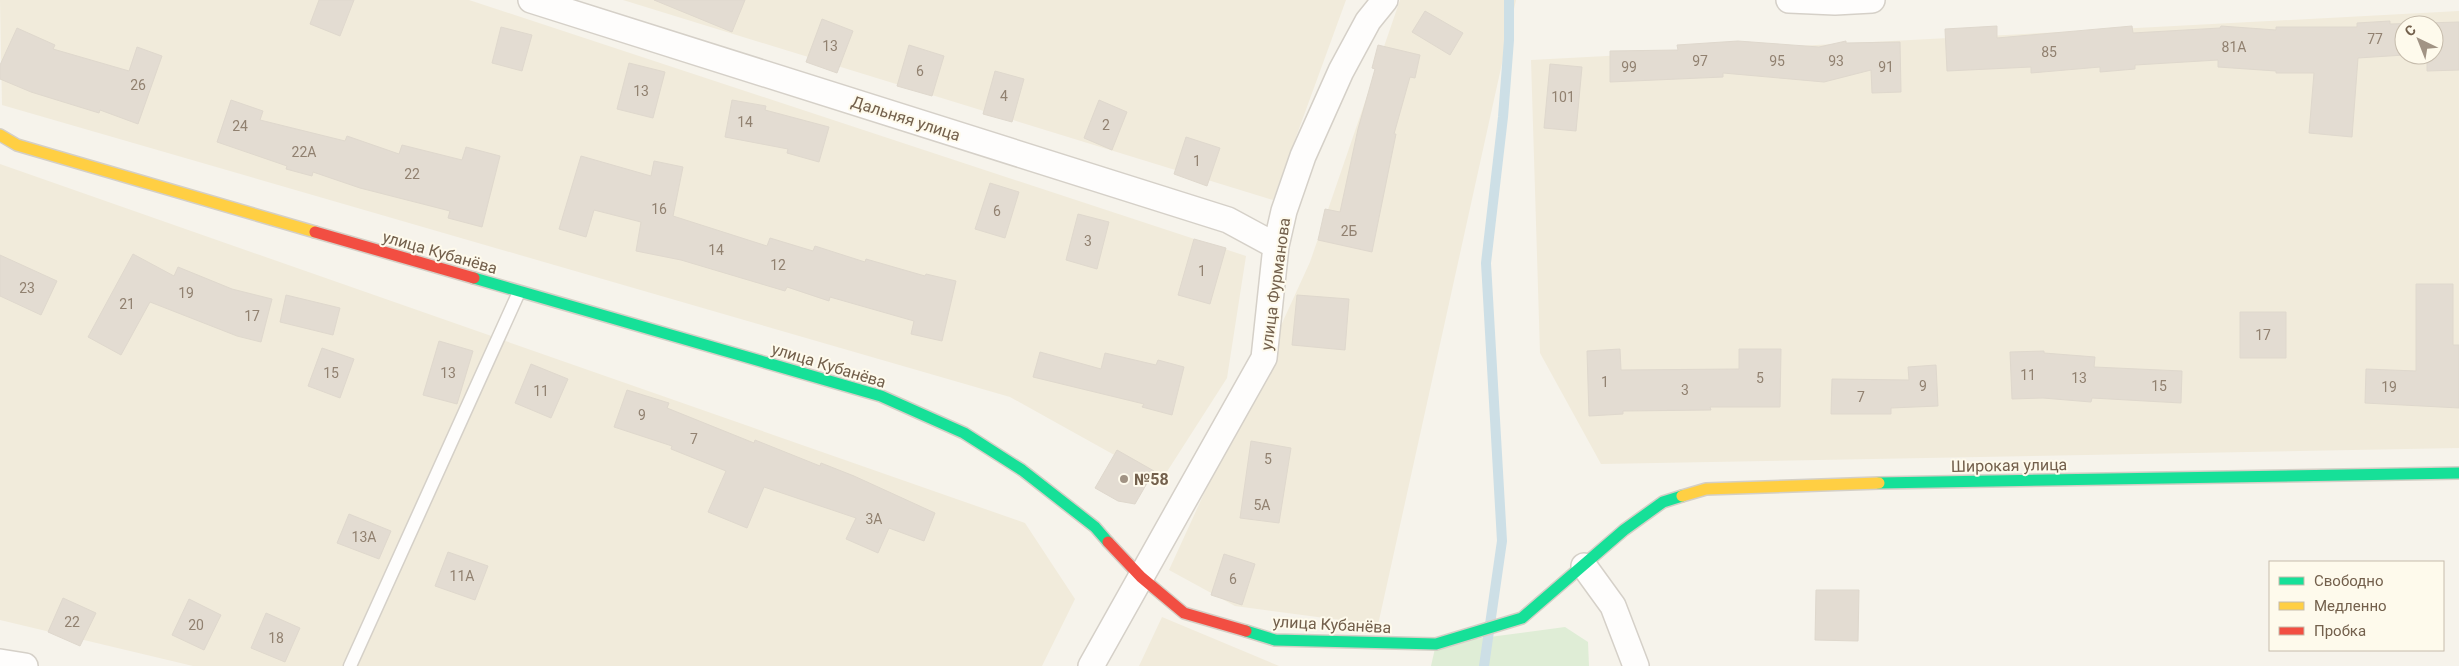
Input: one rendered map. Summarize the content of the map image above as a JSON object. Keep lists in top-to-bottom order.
{
  "streets": {
    "street": [
      "Дальняя улица",
      "улица Кубанёва",
      "улица Фурманова",
      "Широкая улица"
    ]
  },
  "crossings": [
    ["Дальняя улица", "улица Фурманова"],
    ["улица Кубанёва", "улица Фурманова"],
    ["улица Кубанёва", "Широкая улица"]
  ],
  "places": ["№58"],
  "house_numbers": [
    "77",
    "13",
    "81А",
    "85",
    "97",
    "95",
    "93",
    "99",
    "91",
    "6",
    "26",
    "13",
    "4",
    "101",
    "14",
    "2",
    "24",
    "22А",
    "1",
    "22",
    "16",
    "6",
    "2Б",
    "3",
    "14",
    "12",
    "1",
    "23",
    "19",
    "21",
    "17",
    "17",
    "15",
    "13",
    "11",
    "5",
    "13",
    "1",
    "9",
    "15",
    "19",
    "3",
    "11",
    "7",
    "9",
    "7",
    "5",
    "5А",
    "3А",
    "13А",
    "11А",
    "6",
    "22",
    "20",
    "18"
  ],
  "legend": ["Свободно", "Медленно", "Пробка"],
  "north": "top left"
}
